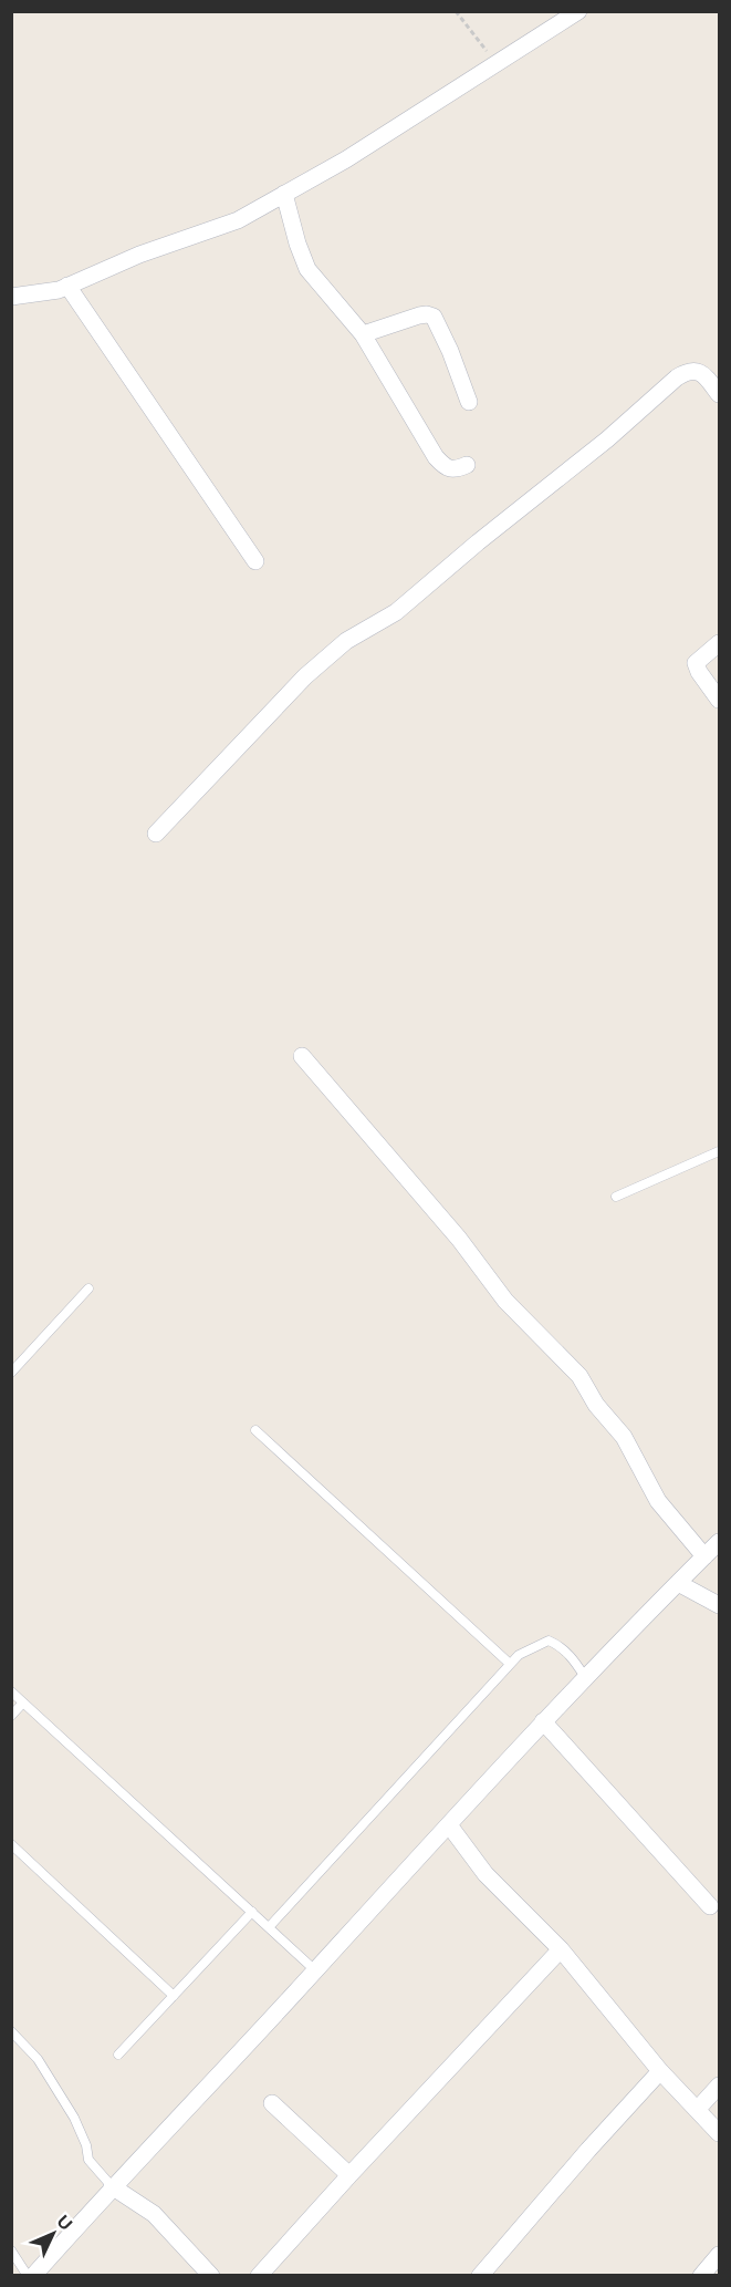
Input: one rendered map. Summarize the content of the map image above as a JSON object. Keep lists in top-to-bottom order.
{
  "north": "top right"
}
